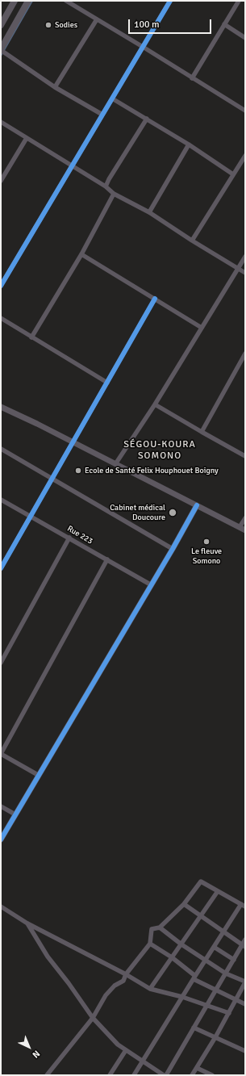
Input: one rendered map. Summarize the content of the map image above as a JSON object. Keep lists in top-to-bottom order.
{
  "streets": {
    "street": ["Rue 223"]
  },
  "districts": ["SÉGOU-KOURA SOMONO"],
  "places": [
    "Sodies",
    "Ecole de Santé Felix Houphouet Boigny",
    "Cabinet médical Doucoure",
    "Le fleuve Somono"
  ],
  "scale_bar": "100 m",
  "north": "bottom right"
}
